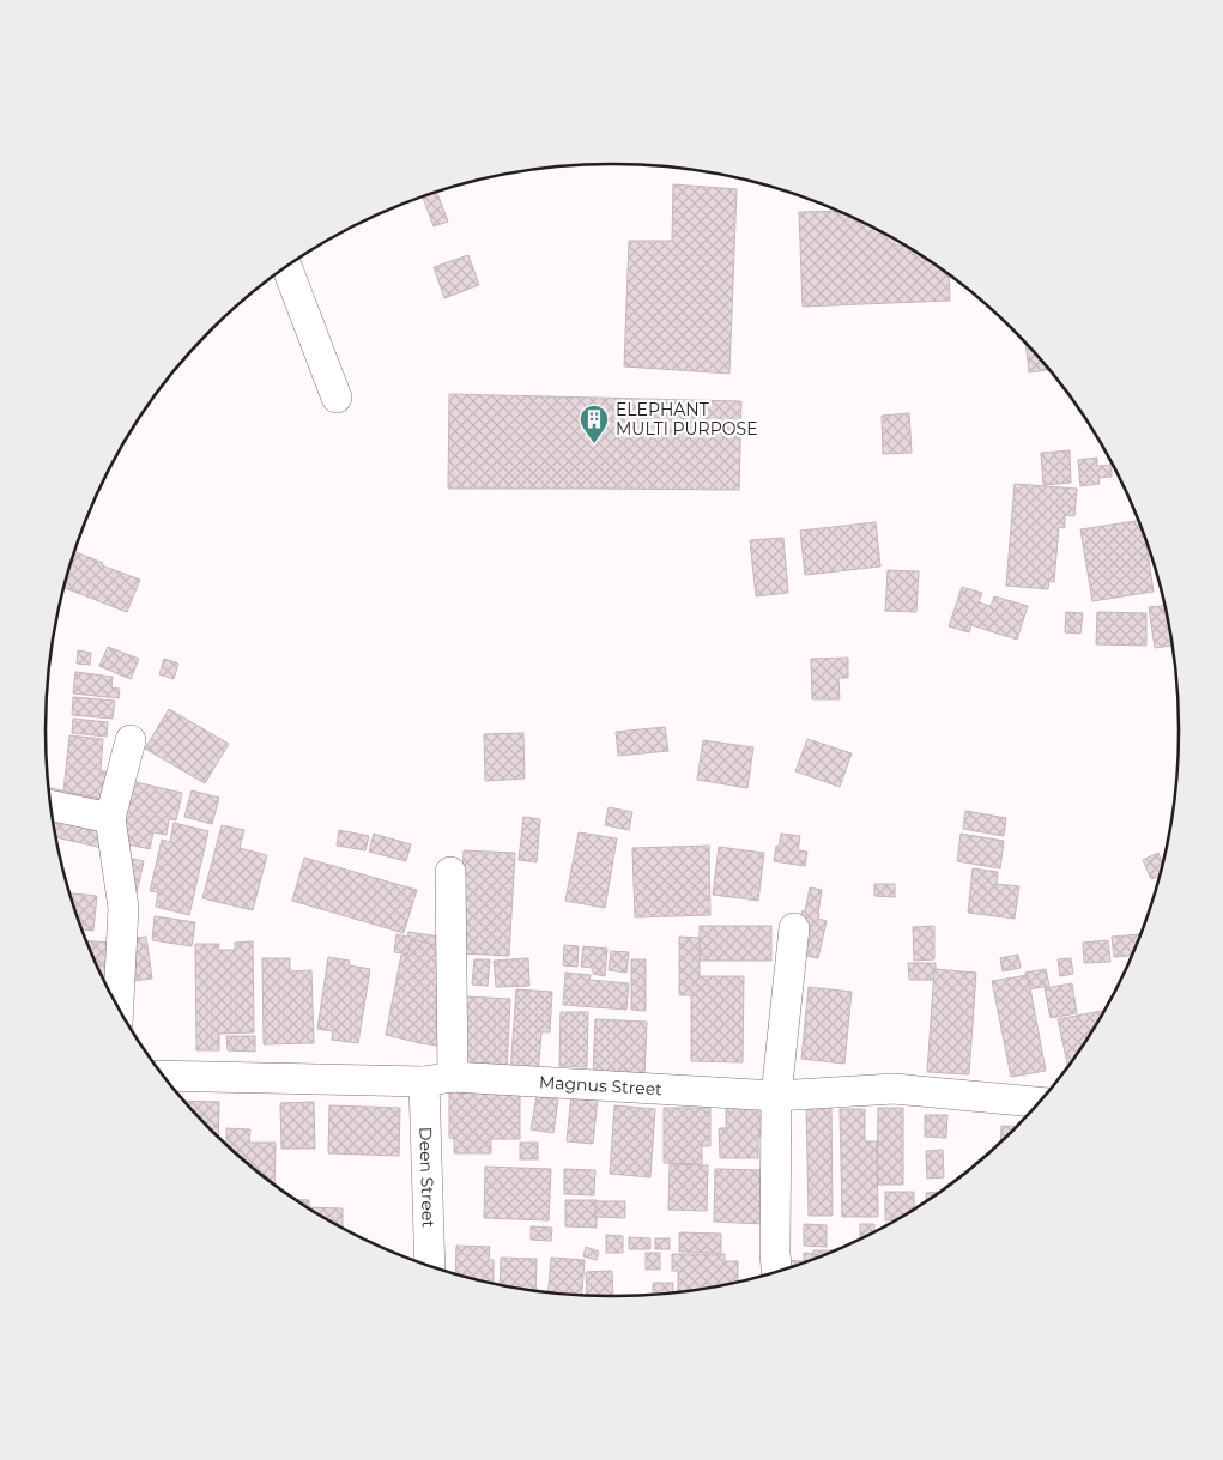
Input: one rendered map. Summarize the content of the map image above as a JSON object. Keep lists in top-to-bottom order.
{
  "streets": {
    "street": ["Magnus Street", "Deen Street"]
  },
  "crossings": [
    ["Magnus Street", "Deen Street"]
  ],
  "places": {
    "building": ["ELEPHANT MULTI PURPOSE"]
  }
}
